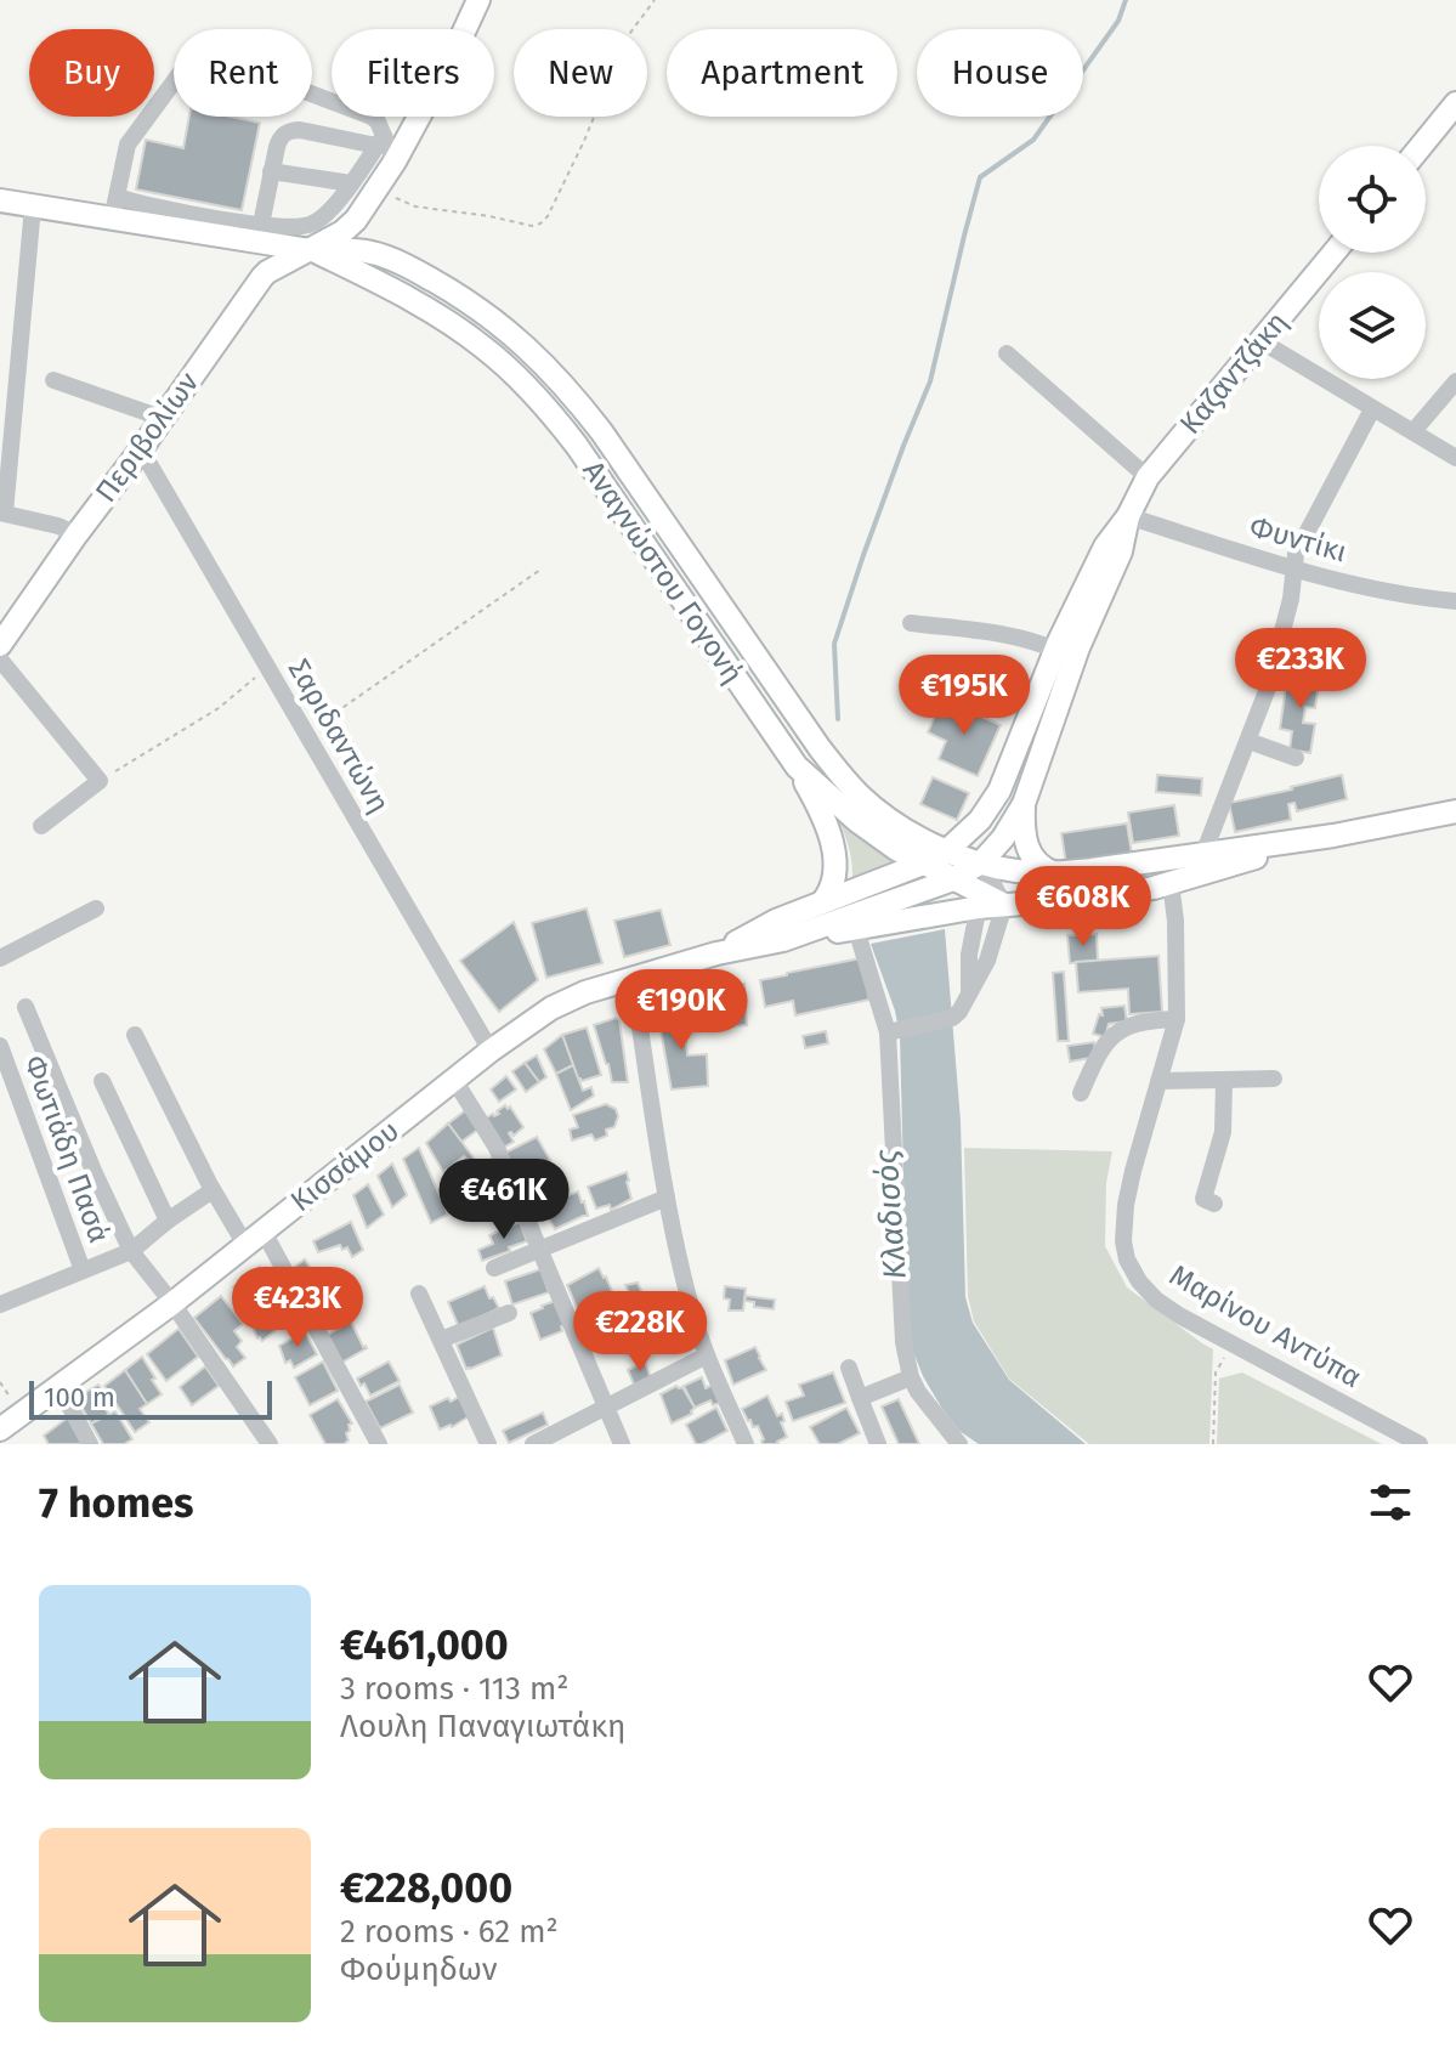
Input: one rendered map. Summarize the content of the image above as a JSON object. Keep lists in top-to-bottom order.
{
  "streets": {
    "main road": [
      "Καζαντζάκη",
      "Περιβολίων",
      "Αναγνώστου Γογονή",
      "Κισσάμου"
    ],
    "street": [
      "Φυντίκι",
      "Σαριδαντώνη",
      "Φωτιάδη Πασά",
      "Μαρίνου Αντύπα"
    ]
  },
  "crossings": [
    ["Καζαντζάκη", "Φυντίκι"],
    ["Καζαντζάκη", "Αναγνώστου Γογονή"],
    ["Καζαντζάκη", "Κισσάμου"],
    ["Περιβολίων", "Αναγνώστου Γογονή"],
    ["Περιβολίων", "Σαριδαντώνη"],
    ["Αναγνώστου Γογονή", "Κισσάμου"],
    ["Σαριδαντώνη", "Κισσάμου"]
  ],
  "water": ["Κλαδισός"],
  "scale_bar": "100 m",
  "page": {
    "chip": [
      "Buy",
      "Rent",
      "Filters",
      "New",
      "Apartment",
      "House"
    ],
    "price": [
      "€233K",
      "€195K",
      "€608K",
      "€190K",
      "€461K",
      "€423K",
      "€228K"
    ],
    "scale": "100 m",
    "heading": "7 homes",
    "list": [
      {
        "name": "€461,000",
        "note": "3 rooms · 113 m² · Λουλη Παναγιωτάκη"
      },
      {
        "name": "€228,000",
        "note": "2 rooms · 62 m² · Φούμηδων"
      }
    ]
  }
}
